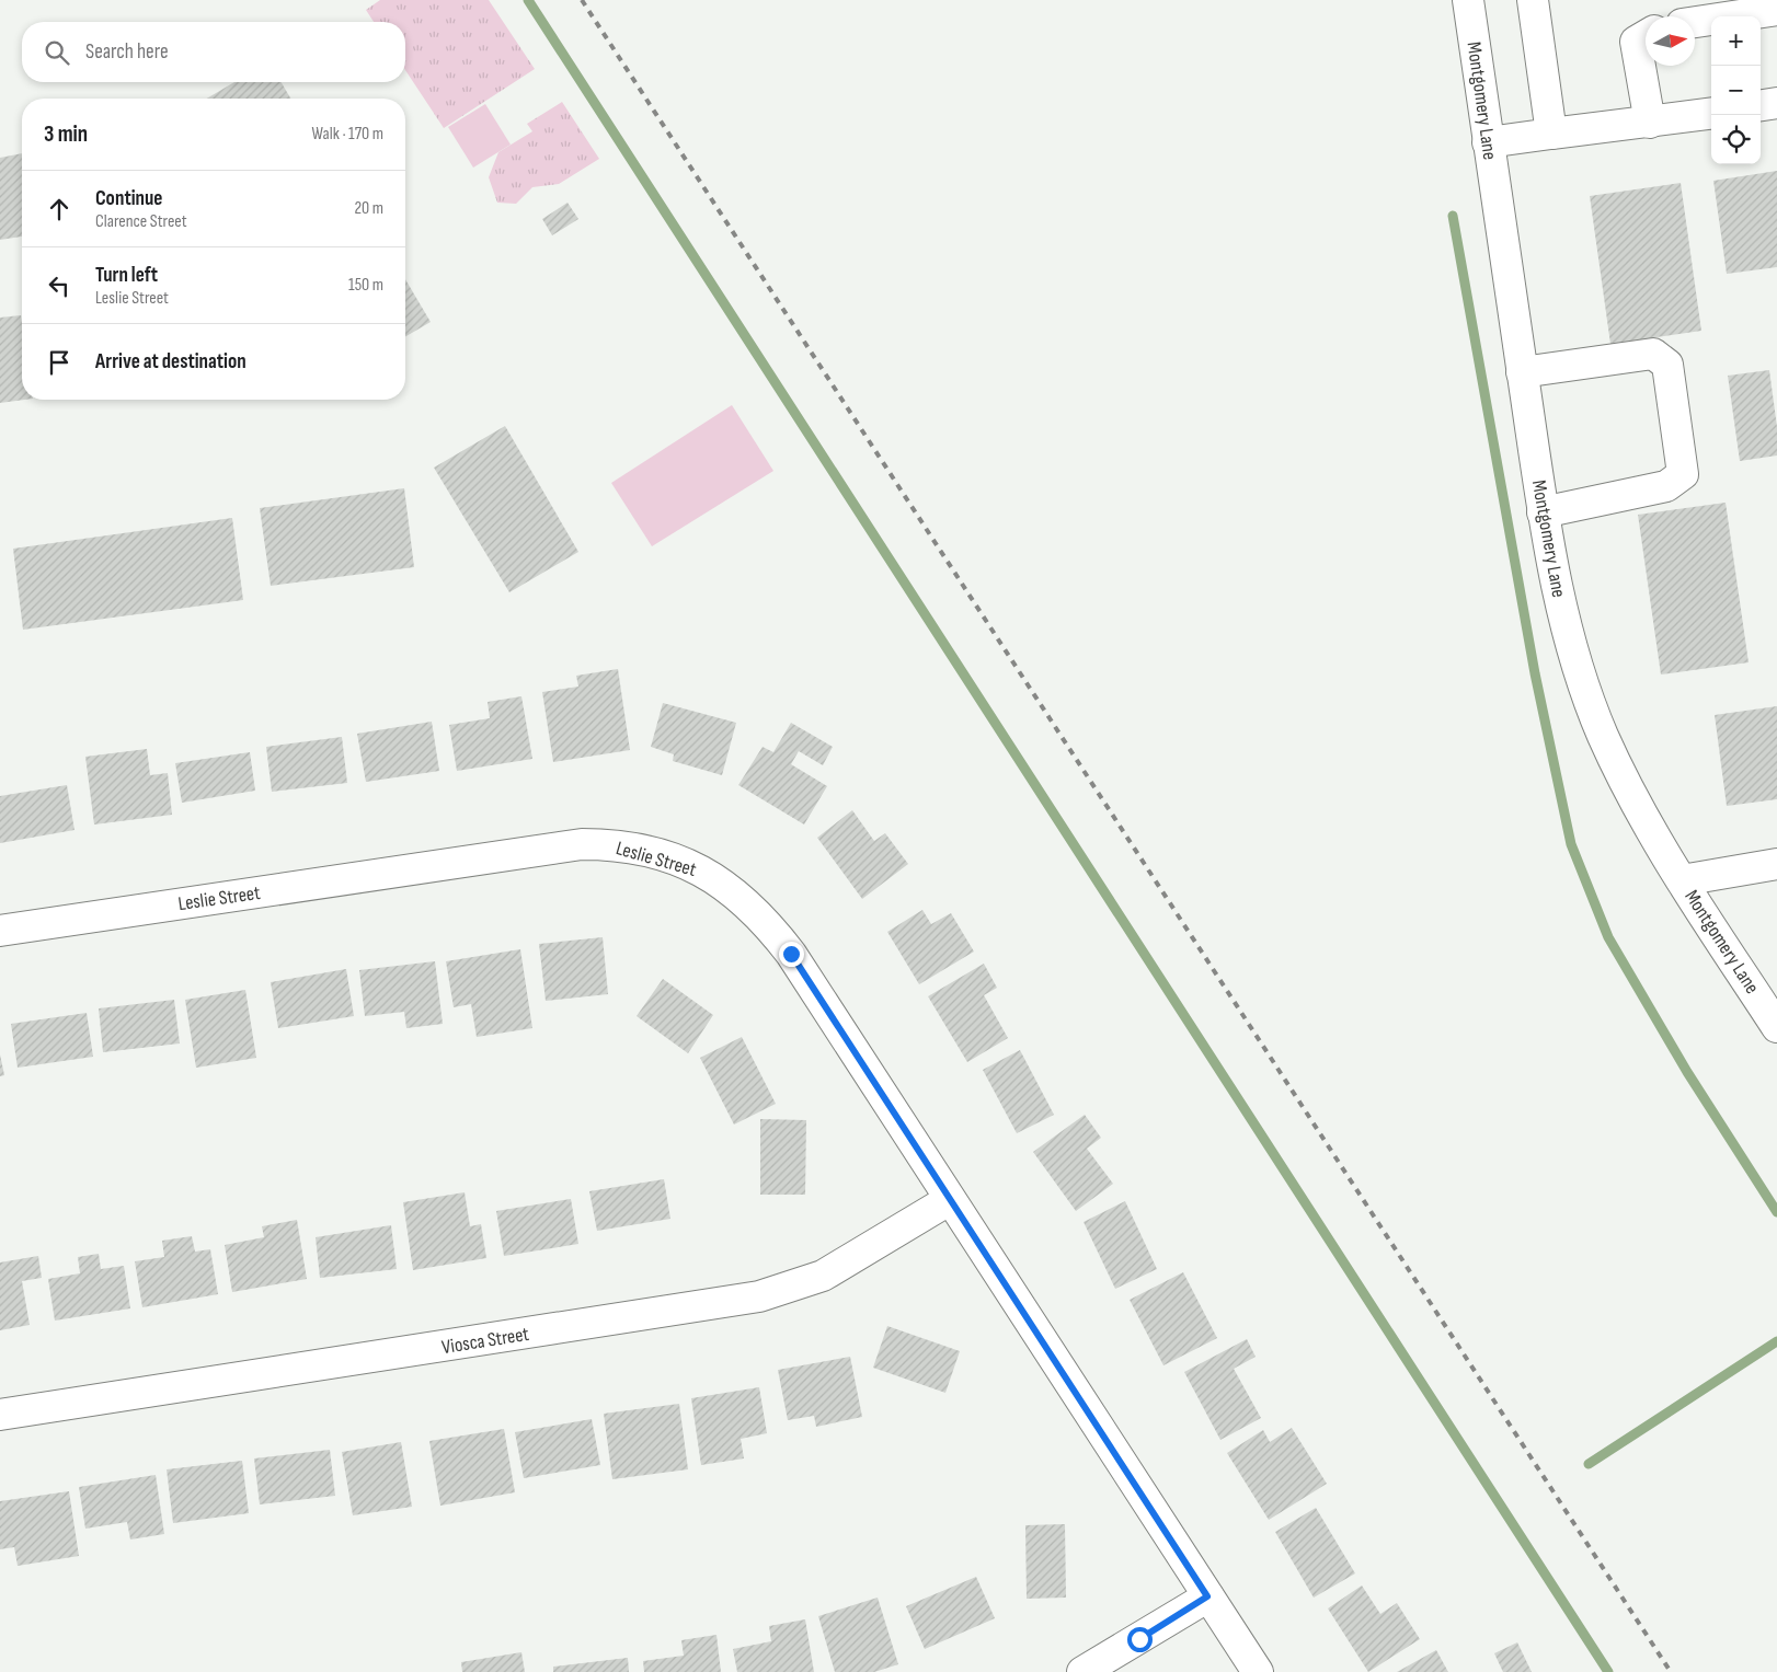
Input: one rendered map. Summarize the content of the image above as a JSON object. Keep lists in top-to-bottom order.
{
  "streets": {
    "street": ["Montgomery Lane", "Leslie Street", "Viosca Street"]
  },
  "crossings": [
    ["Leslie Street", "Viosca Street"]
  ],
  "north": "right",
  "page": {
    "map_buttons": ["+", "−"],
    "search": "Search here",
    "heading": ["3 min", "Walk · 170 m"],
    "list": [
      ["Continue", "Clarence Street", "20 m"],
      ["Turn left", "Leslie Street", "150 m"],
      "Arrive at destination"
    ]
  }
}
